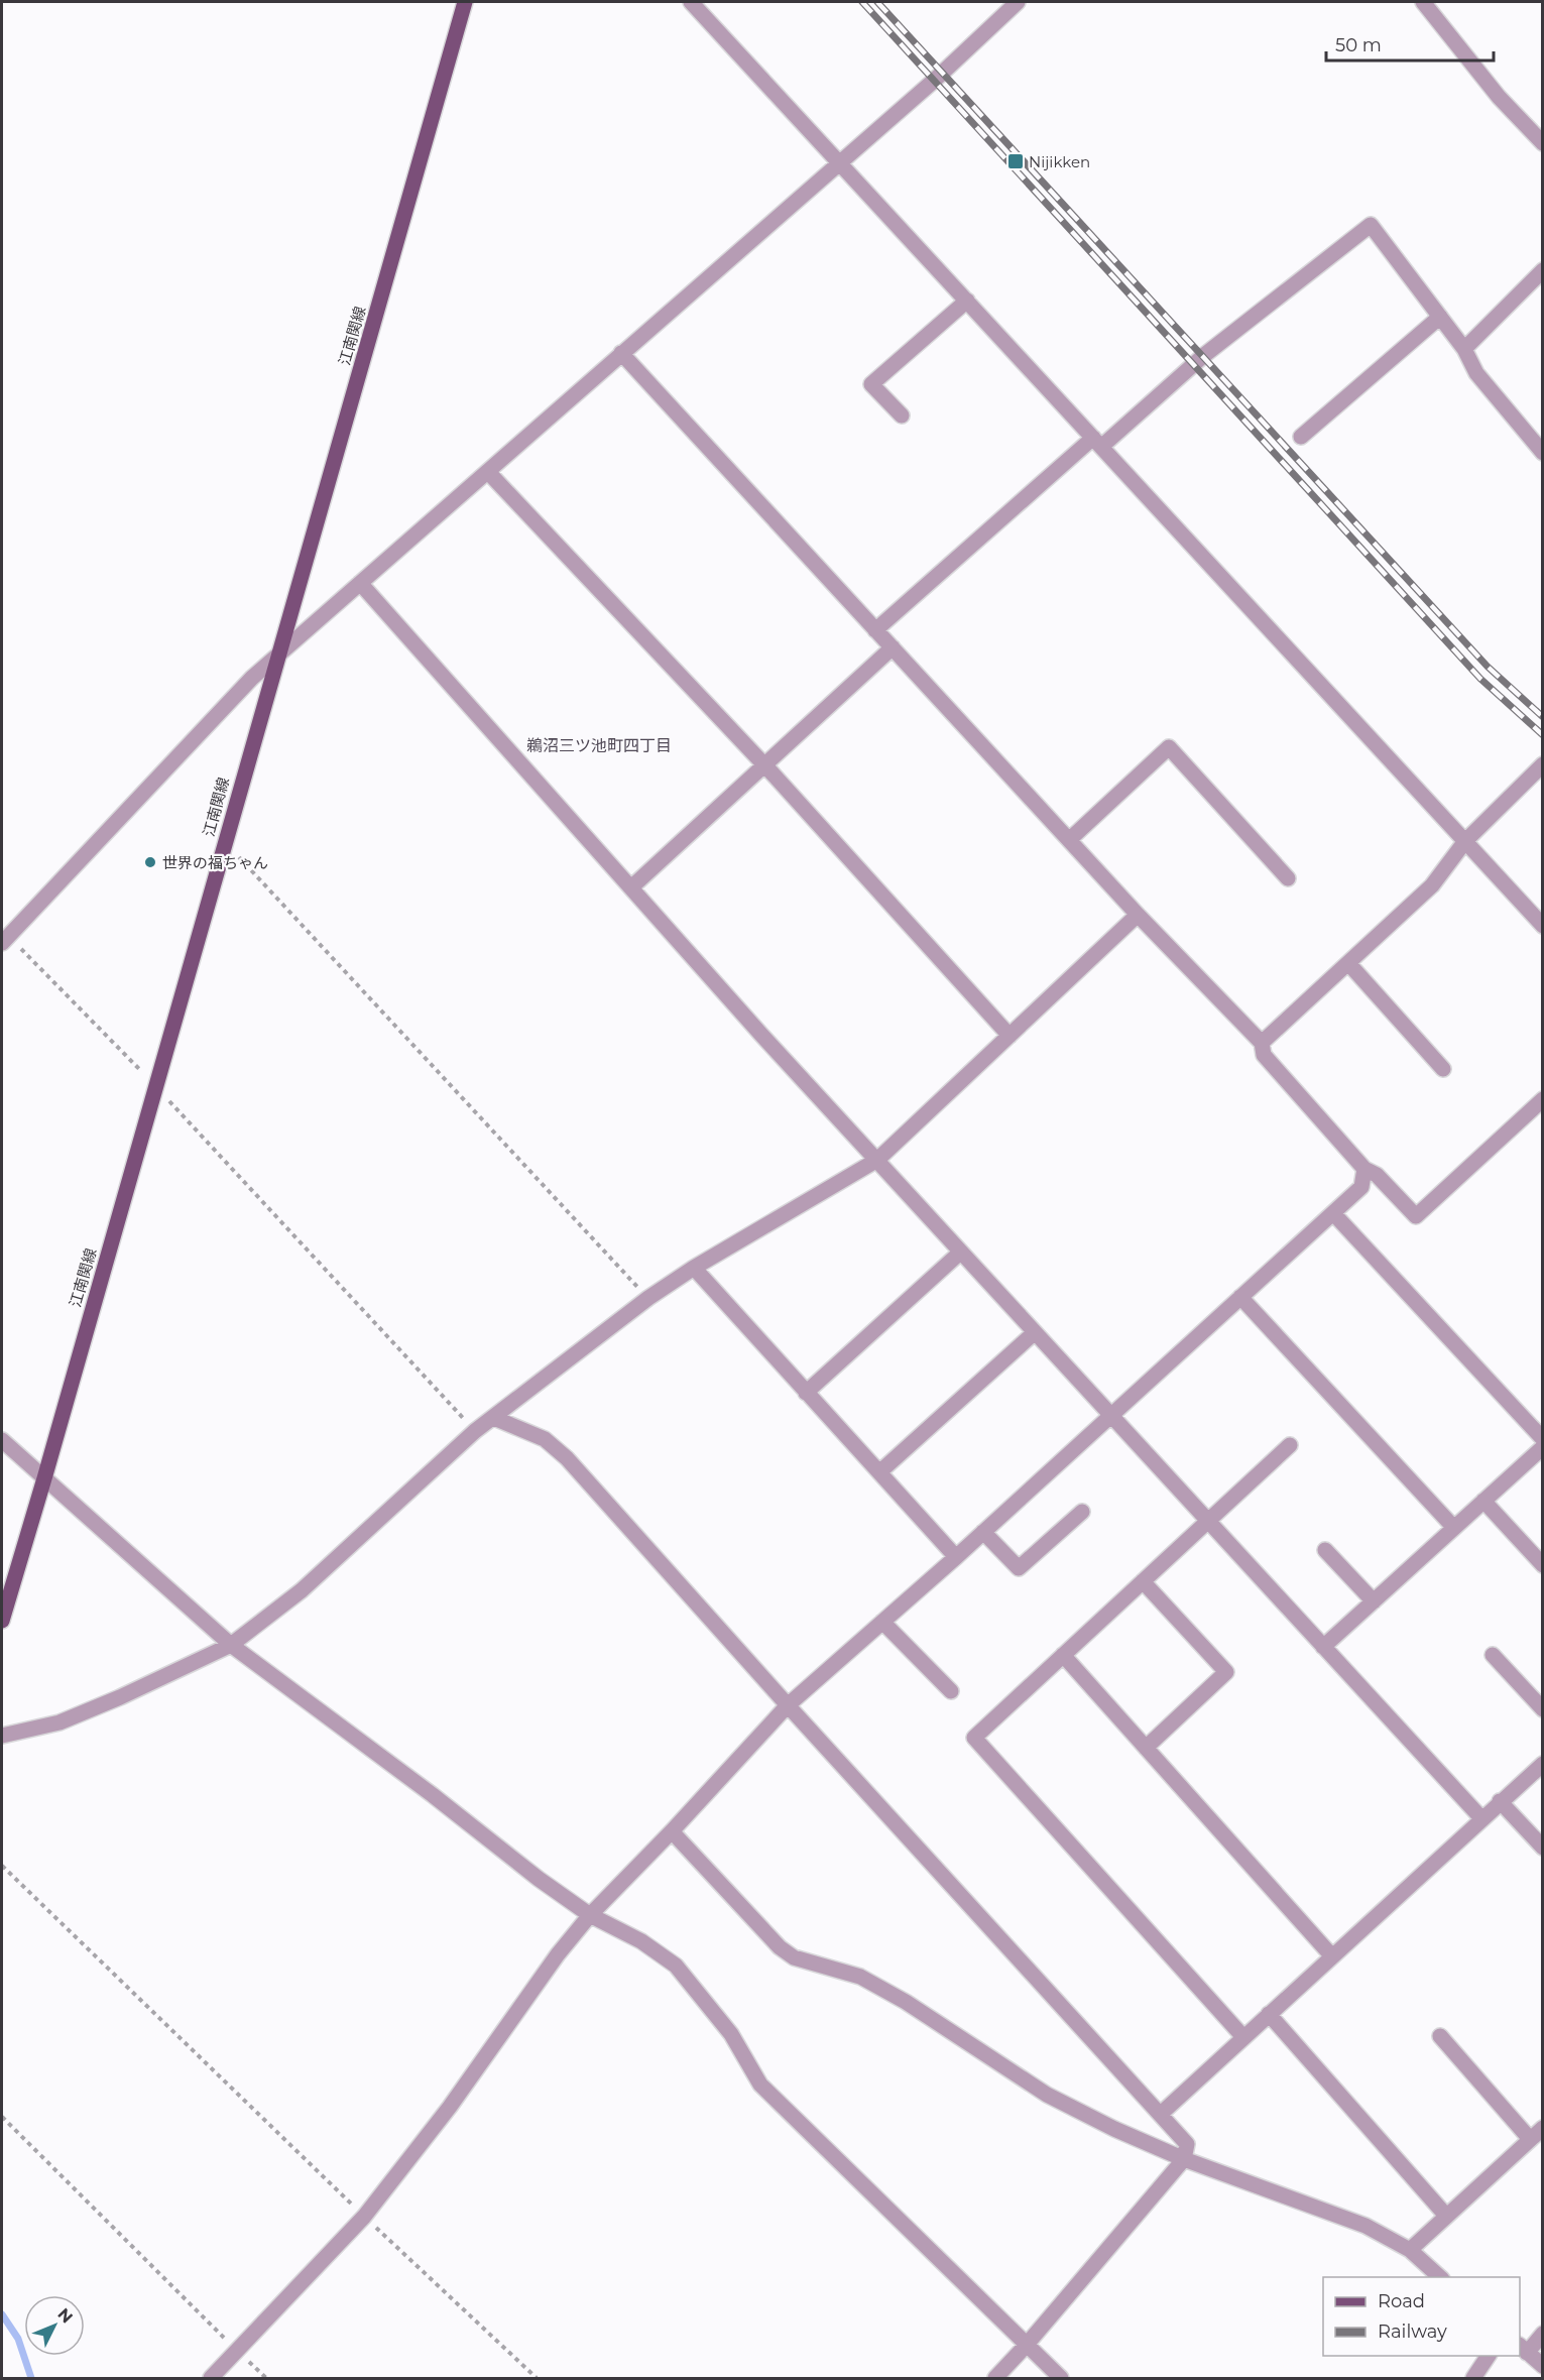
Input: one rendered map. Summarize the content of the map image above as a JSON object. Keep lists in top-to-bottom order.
{
  "streets": {
    "main road": ["江南関線"]
  },
  "districts": ["鵜沼三ツ池町四丁目"],
  "places": {
    "transit": ["Nijikken"],
    "other": ["世界の福ちゃん"]
  },
  "legend": ["Road", "Railway"],
  "scale_bar": "50 m",
  "north": "top right"
}
